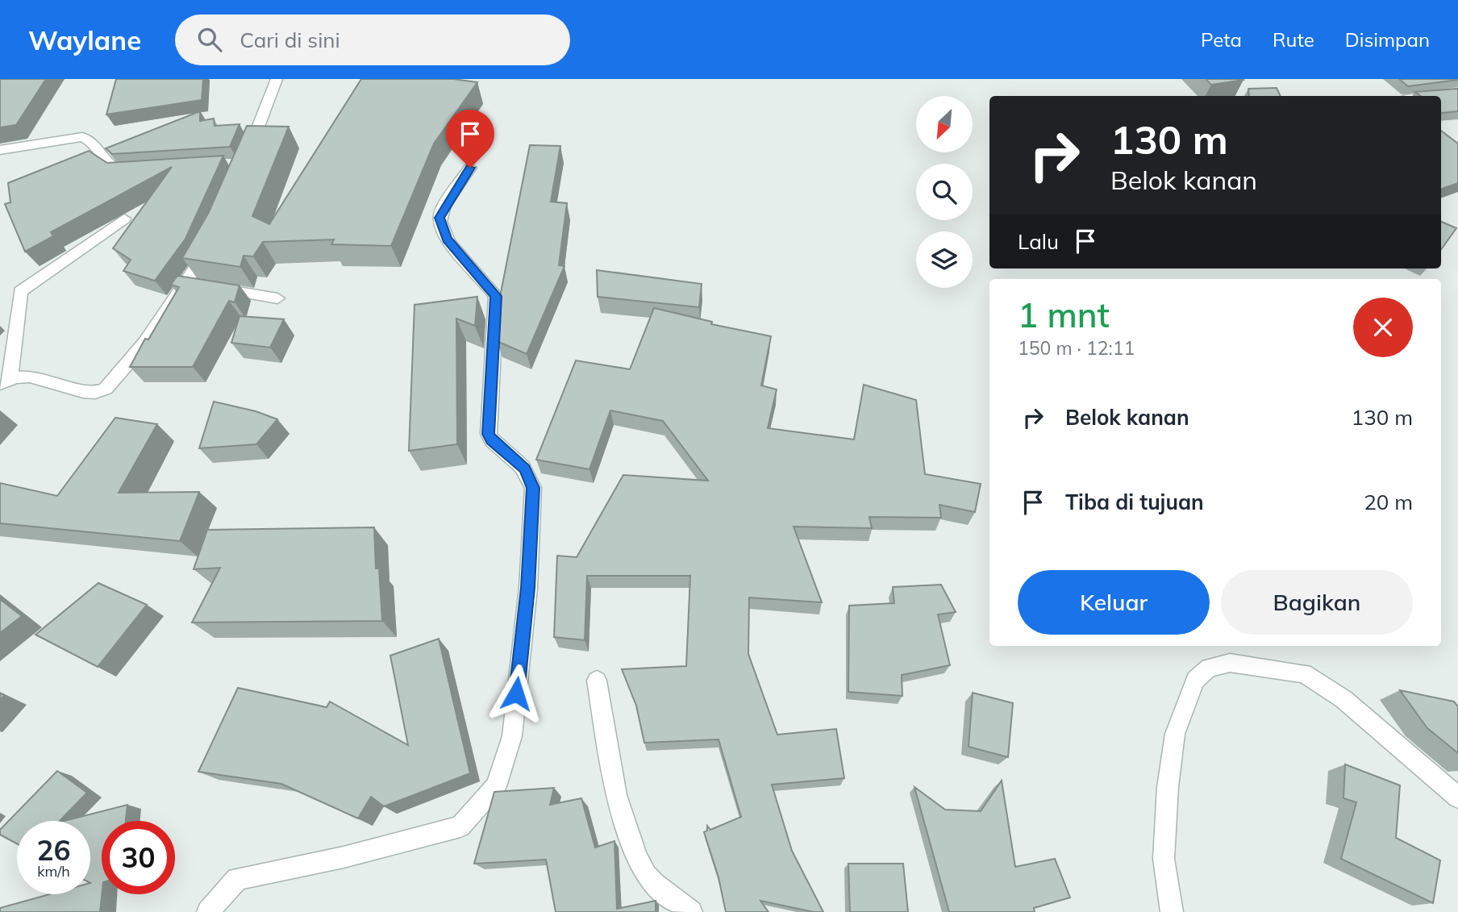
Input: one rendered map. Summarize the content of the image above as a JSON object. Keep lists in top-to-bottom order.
{
  "north": "bottom left",
  "page": {
    "header": "Waylane",
    "search": "Cari di sini",
    "nav": ["Peta", "Rute", "Disimpan"],
    "turn": ["130 m", "Belok kanan"],
    "then": "Lalu",
    "heading": ["1 mnt", "150 m · 12:11"],
    "list": [
      {
        "name": "Belok kanan",
        "value": "130 m"
      },
      {
        "name": "Tiba di tujuan",
        "value": "20 m"
      }
    ],
    "buttons": ["Keluar", "Bagikan"],
    "speed": "26 km/h",
    "limit": "30"
  }
}
